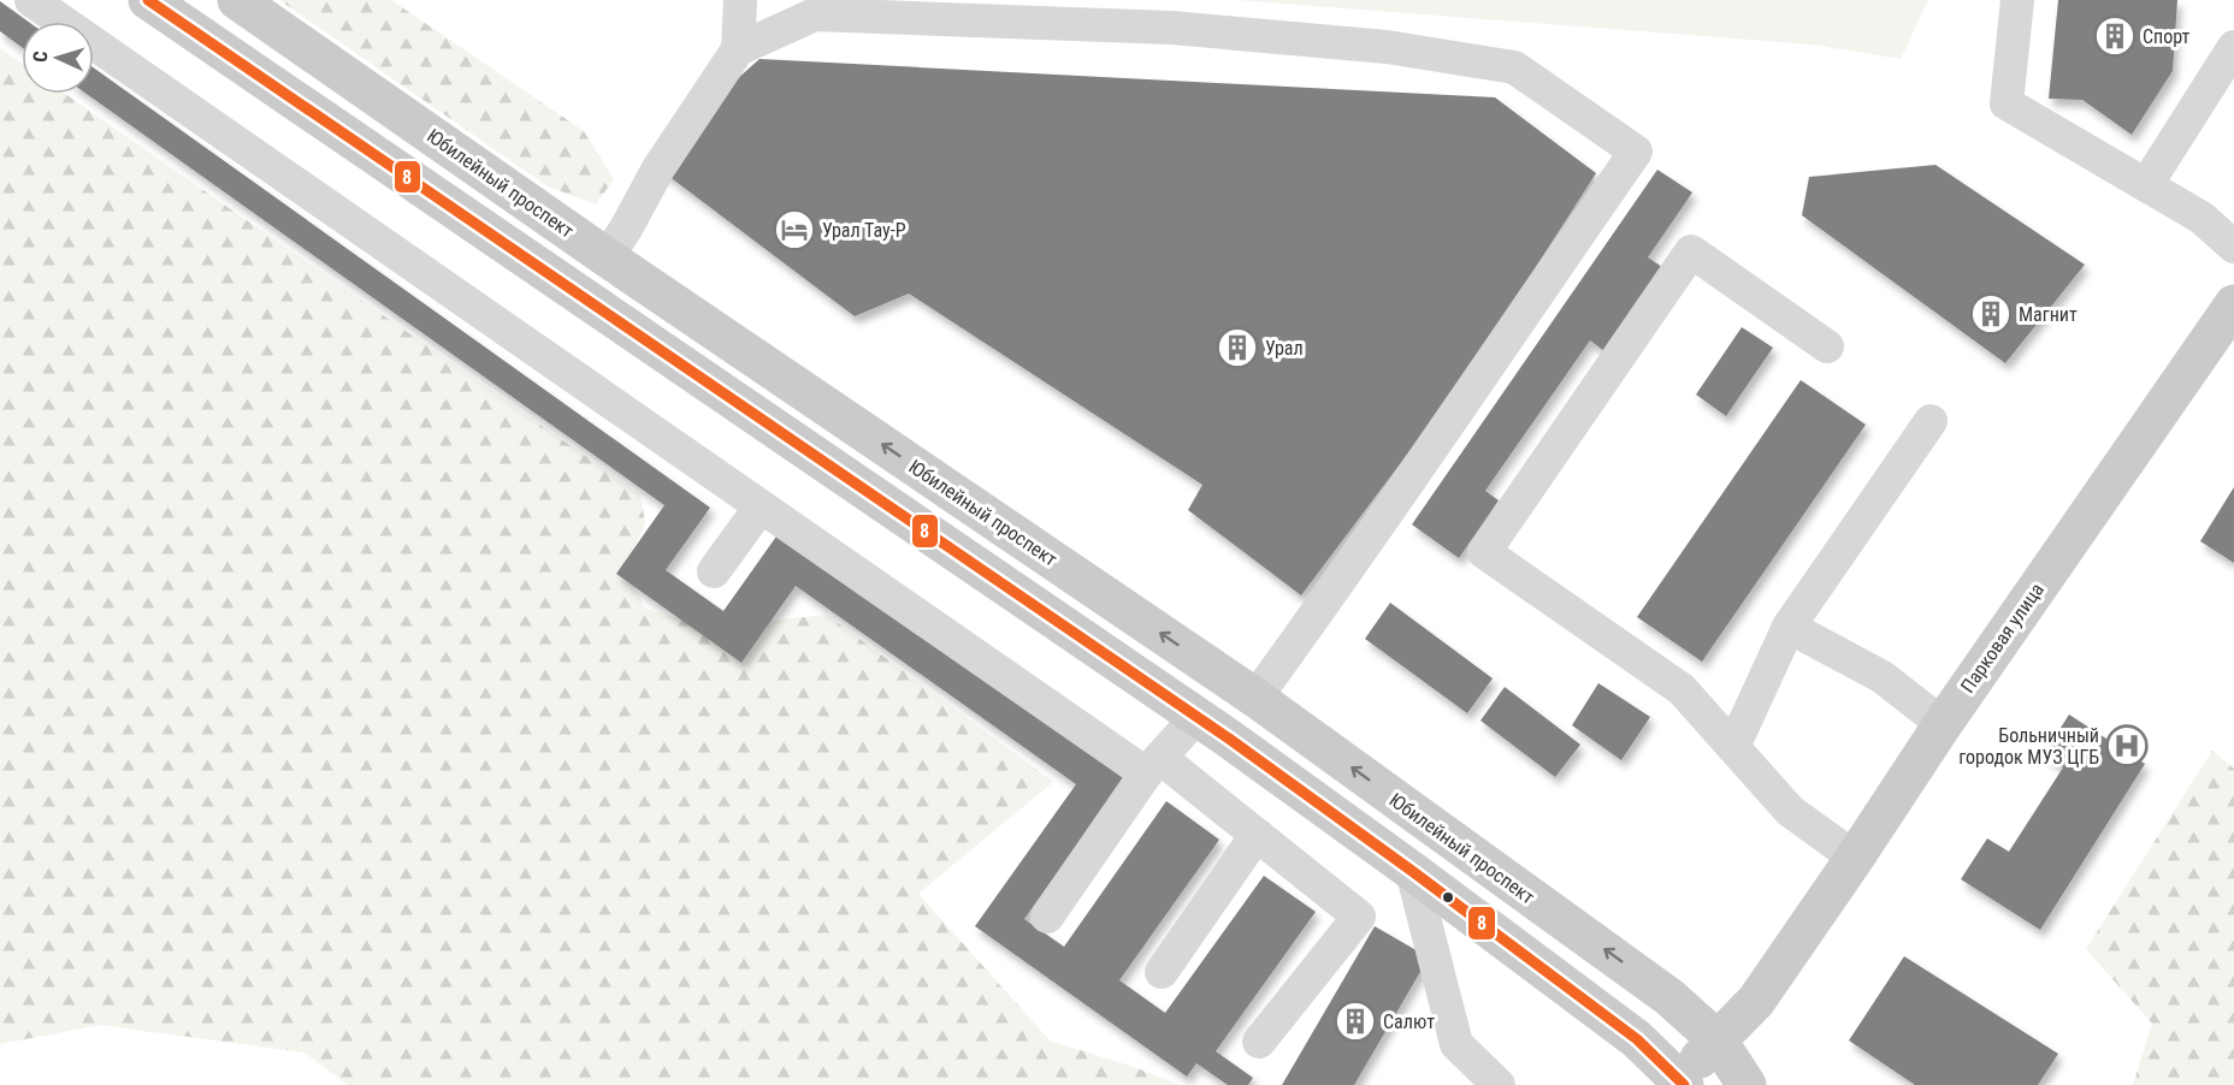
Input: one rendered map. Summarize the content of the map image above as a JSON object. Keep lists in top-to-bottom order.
{
  "streets": {
    "main road": ["Юбилейный проспект", "Парковая улица"]
  },
  "crossings": [
    ["Юбилейный проспект", "Парковая улица"]
  ],
  "places": {
    "building": [
      "Спорт",
      "Магнит",
      "Урал",
      "Салют"
    ],
    "hotel": ["Урал Тау-Р"],
    "hospital": ["Больничный городок МУЗ ЦГБ"]
  },
  "lines": ["transit line 8"],
  "north": "left"
}
